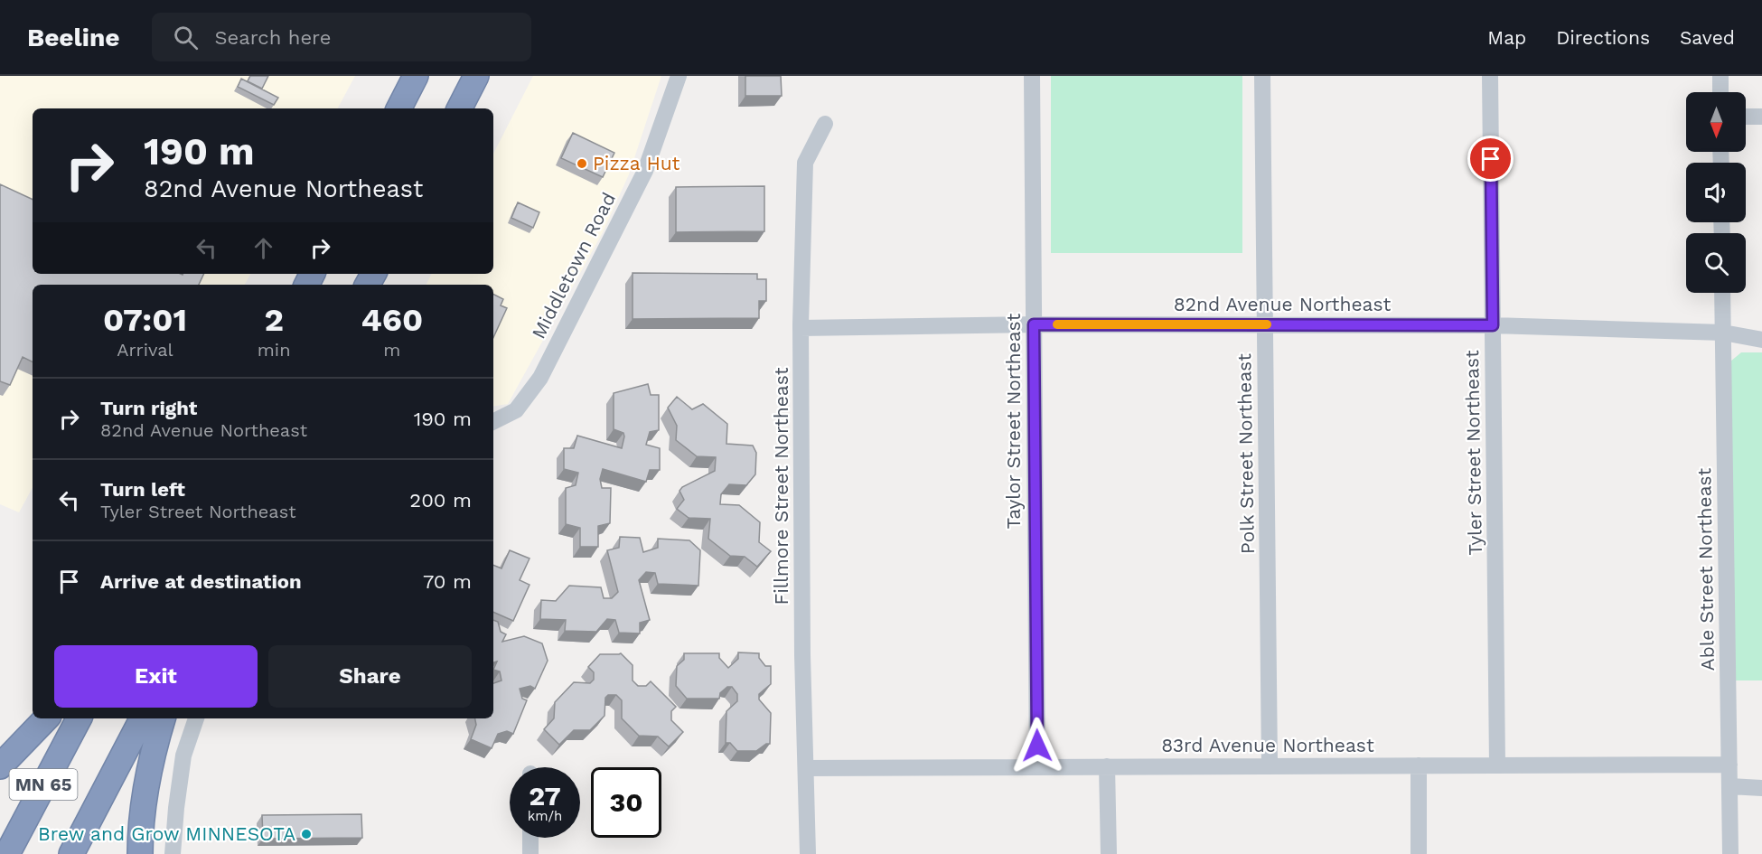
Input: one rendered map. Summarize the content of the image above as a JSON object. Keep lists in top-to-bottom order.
{
  "streets": {
    "highway": ["MN 65"],
    "street": [
      "Middletown Road",
      "82nd Avenue Northeast",
      "Taylor Street Northeast",
      "Tyler Street Northeast",
      "Polk Street Northeast",
      "Fillmore Street Northeast",
      "Able Street Northeast",
      "83rd Avenue Northeast"
    ]
  },
  "crossings": [
    ["82nd Avenue Northeast", "Taylor Street Northeast"],
    ["82nd Avenue Northeast", "Tyler Street Northeast"],
    ["82nd Avenue Northeast", "Polk Street Northeast"],
    ["82nd Avenue Northeast", "Fillmore Street Northeast"],
    ["82nd Avenue Northeast", "Able Street Northeast"],
    ["Taylor Street Northeast", "83rd Avenue Northeast"],
    ["Tyler Street Northeast", "83rd Avenue Northeast"],
    ["Polk Street Northeast", "83rd Avenue Northeast"],
    ["Fillmore Street Northeast", "83rd Avenue Northeast"],
    ["Able Street Northeast", "83rd Avenue Northeast"]
  ],
  "places": ["Pizza Hut", "Brew and Grow MINNESOTA"],
  "north": "bottom",
  "page": {
    "header": "Beeline",
    "search": "Search here",
    "nav": ["Map", "Directions", "Saved"],
    "turn": ["190 m", "82nd Avenue Northeast"],
    "eta": [
      "07:01",
      "Arrival",
      "2",
      "min",
      "460",
      "m"
    ],
    "list": [
      {
        "name": "Turn right",
        "note": "82nd Avenue Northeast",
        "value": "190 m"
      },
      {
        "name": "Turn left",
        "note": "Tyler Street Northeast",
        "value": "200 m"
      },
      {
        "name": "Arrive at destination",
        "value": "70 m"
      }
    ],
    "buttons": ["Exit", "Share"],
    "speed": "27 km/h",
    "limit": "30"
  }
}
